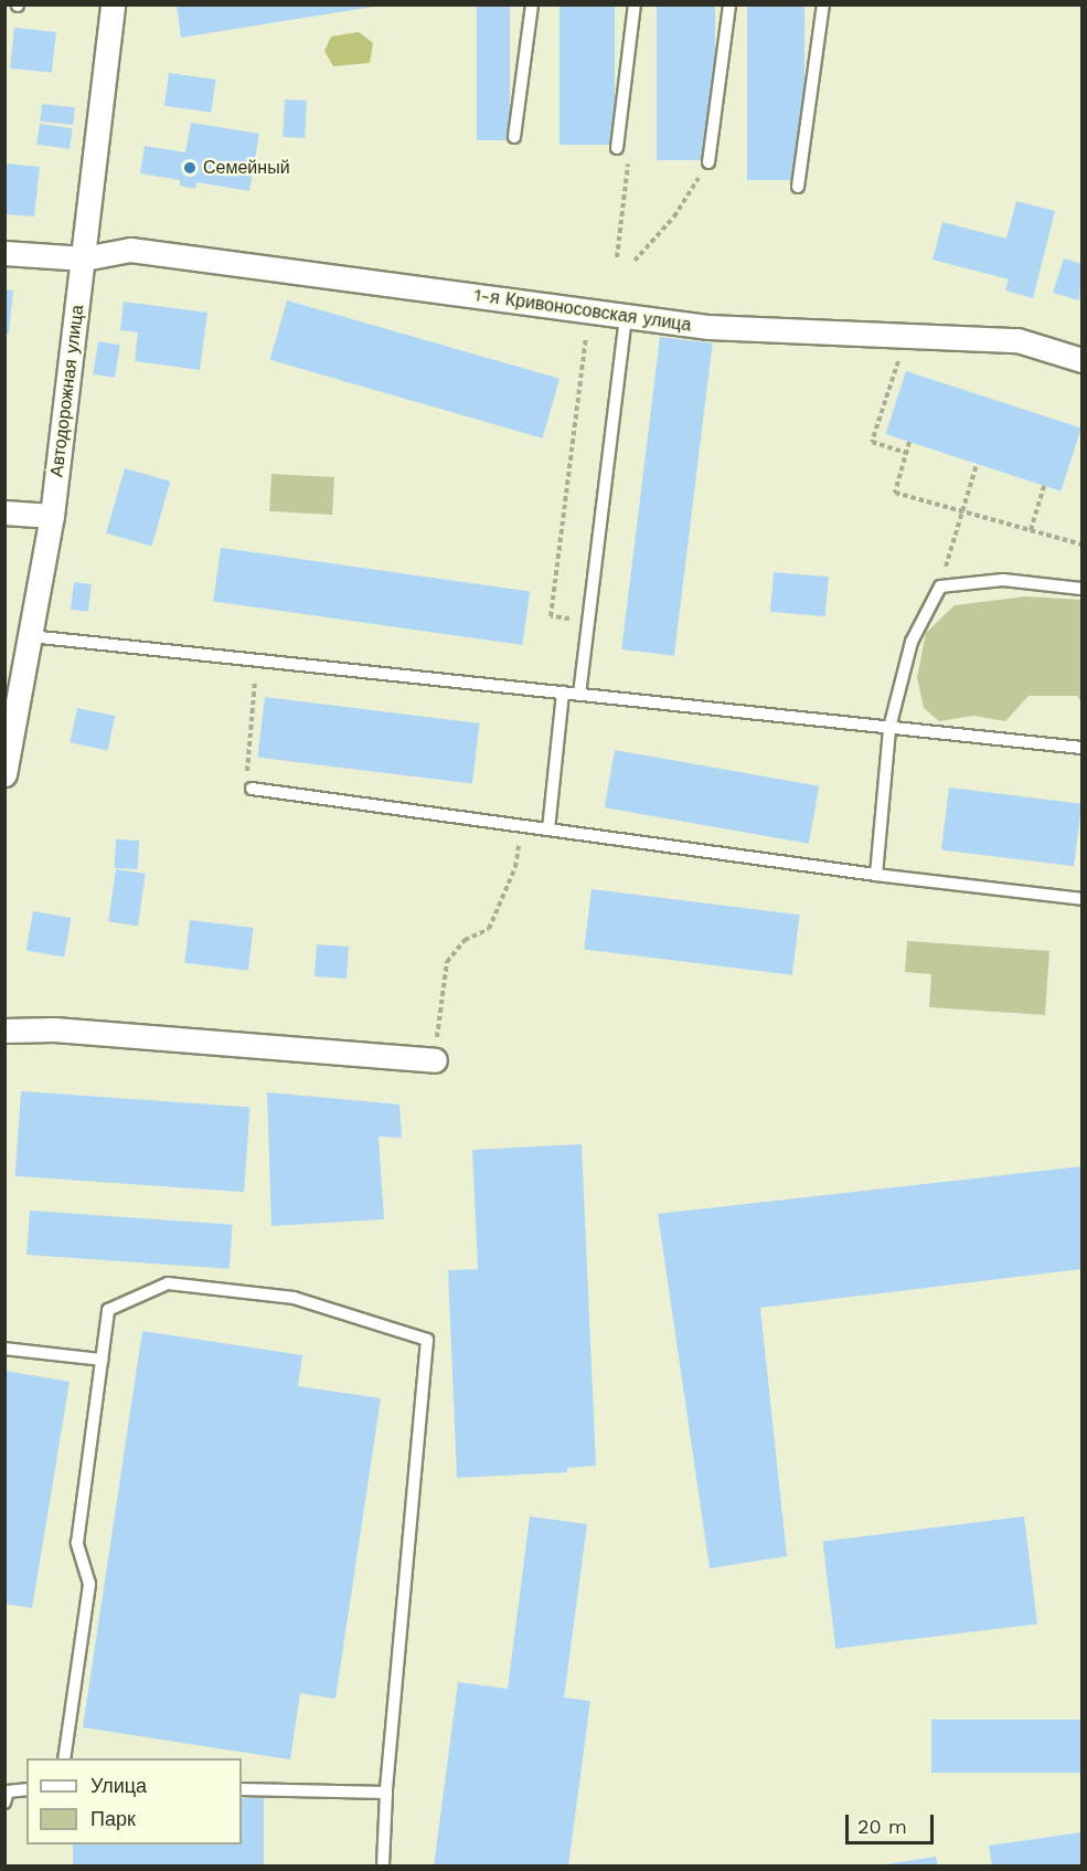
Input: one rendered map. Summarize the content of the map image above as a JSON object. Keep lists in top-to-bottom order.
{
  "streets": {
    "street": ["1-я Кривоносовская улица", "Автодорожная улица"]
  },
  "crossings": [
    ["1-я Кривоносовская улица", "Автодорожная улица"]
  ],
  "places": ["Семейный"],
  "legend": ["Улица", "Парк"],
  "scale_bar": "20 m"
}
